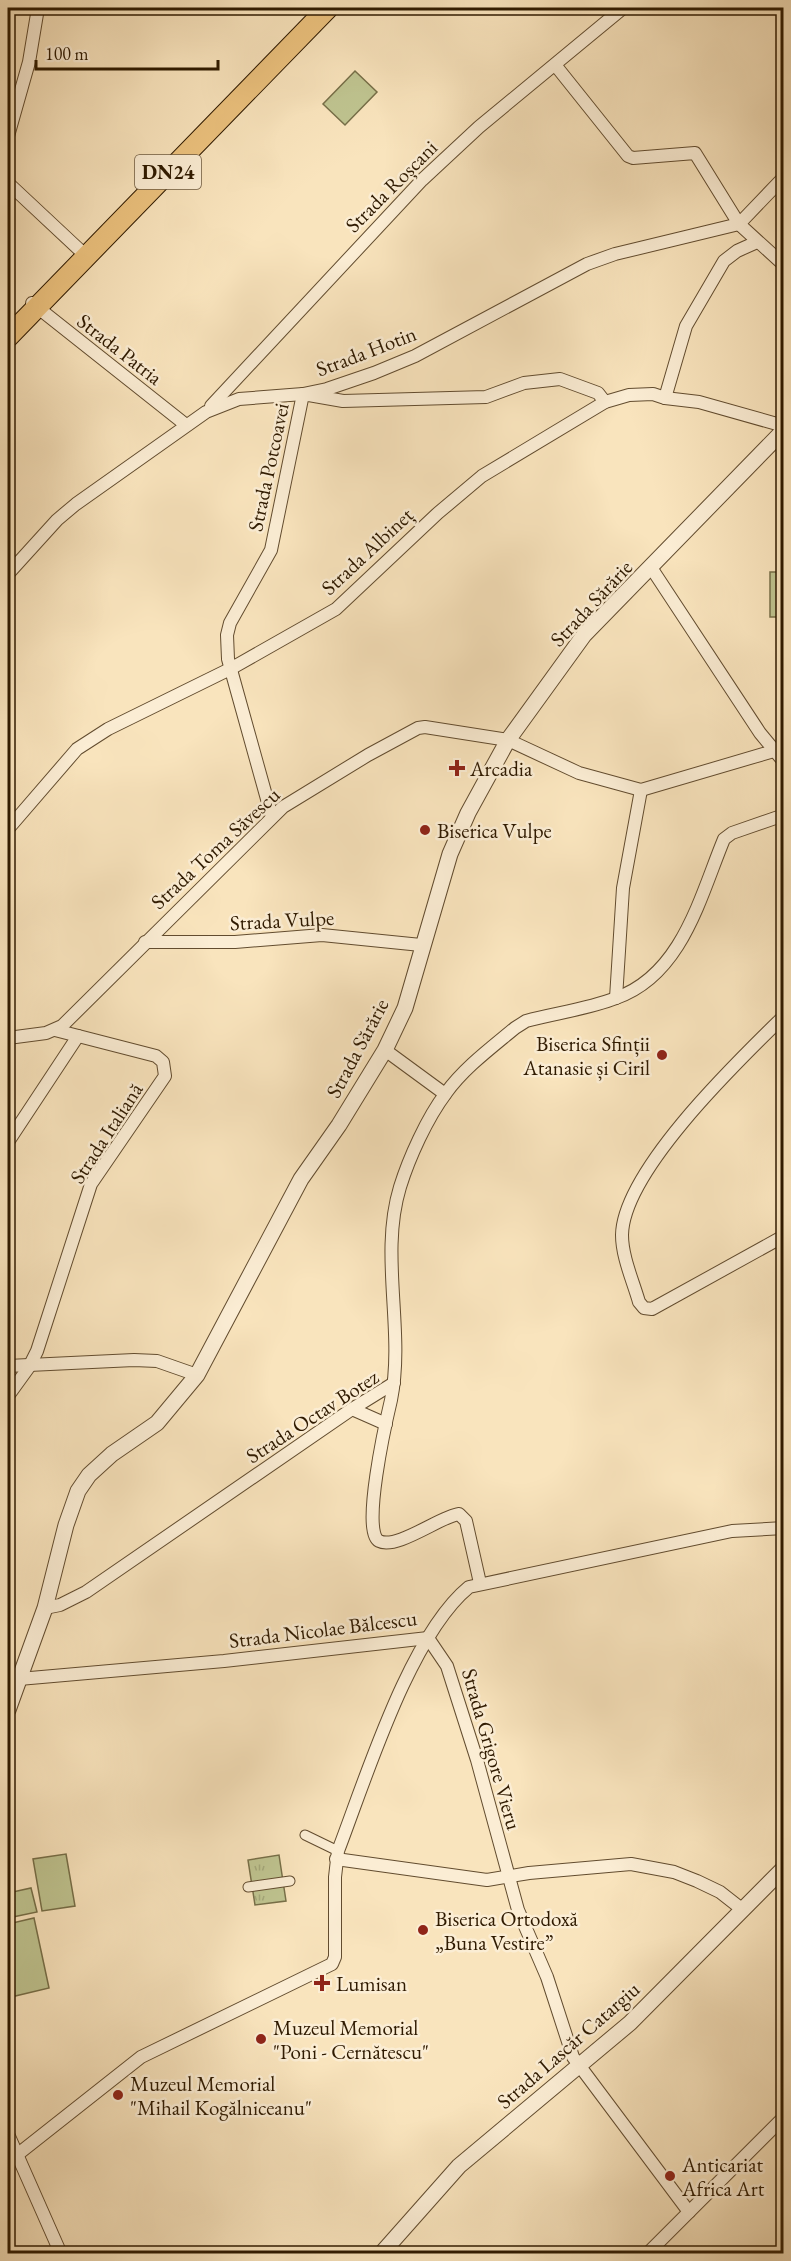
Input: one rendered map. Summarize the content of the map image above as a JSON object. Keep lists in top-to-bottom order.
{
  "streets": {
    "main road": ["DN24"],
    "street": [
      "Strada Roșcani",
      "Strada Patria",
      "Strada Hotin",
      "Strada Potcoavei",
      "Strada Albineț",
      "Strada Sărărie",
      "Strada Toma Săvescu",
      "Strada Vulpe",
      "Strada Italiană",
      "Strada Octav Botez",
      "Strada Nicolae Bălcescu",
      "Strada Grigore Vieru",
      "Strada Lascăr Catargiu"
    ]
  },
  "crossings": [
    ["DN24", "Strada Patria"],
    ["Strada Roșcani", "Strada Hotin"],
    ["Strada Patria", "Strada Hotin"],
    ["Strada Hotin", "Strada Potcoavei"],
    ["Strada Potcoavei", "Strada Albineț"],
    ["Strada Potcoavei", "Strada Toma Săvescu"],
    ["Strada Albineț", "Strada Sărărie"],
    ["Strada Sărărie", "Strada Toma Săvescu"],
    ["Strada Sărărie", "Strada Vulpe"],
    ["Strada Sărărie", "Strada Octav Botez"],
    ["Strada Sărărie", "Strada Nicolae Bălcescu"],
    ["Strada Toma Săvescu", "Strada Vulpe"],
    ["Strada Toma Săvescu", "Strada Italiană"],
    ["Strada Octav Botez", "Strada Nicolae Bălcescu"],
    ["Strada Nicolae Bălcescu", "Strada Grigore Vieru"],
    ["Strada Grigore Vieru", "Strada Lascăr Catargiu"]
  ],
  "places": {
    "health": ["Arcadia", "Lumisan"],
    "other": [
      "Biserica Vulpe",
      "Biserica Sfinții Atanasie și Ciril",
      "Biserica Ortodoxă „Buna Vestire”",
      "Muzeul Memorial \"Poni - Cernătescu\"",
      "Muzeul Memorial \"Mihail Kogălniceanu\"",
      "Anticariat Africa Art"
    ]
  },
  "scale_bar": "100 m"
}
